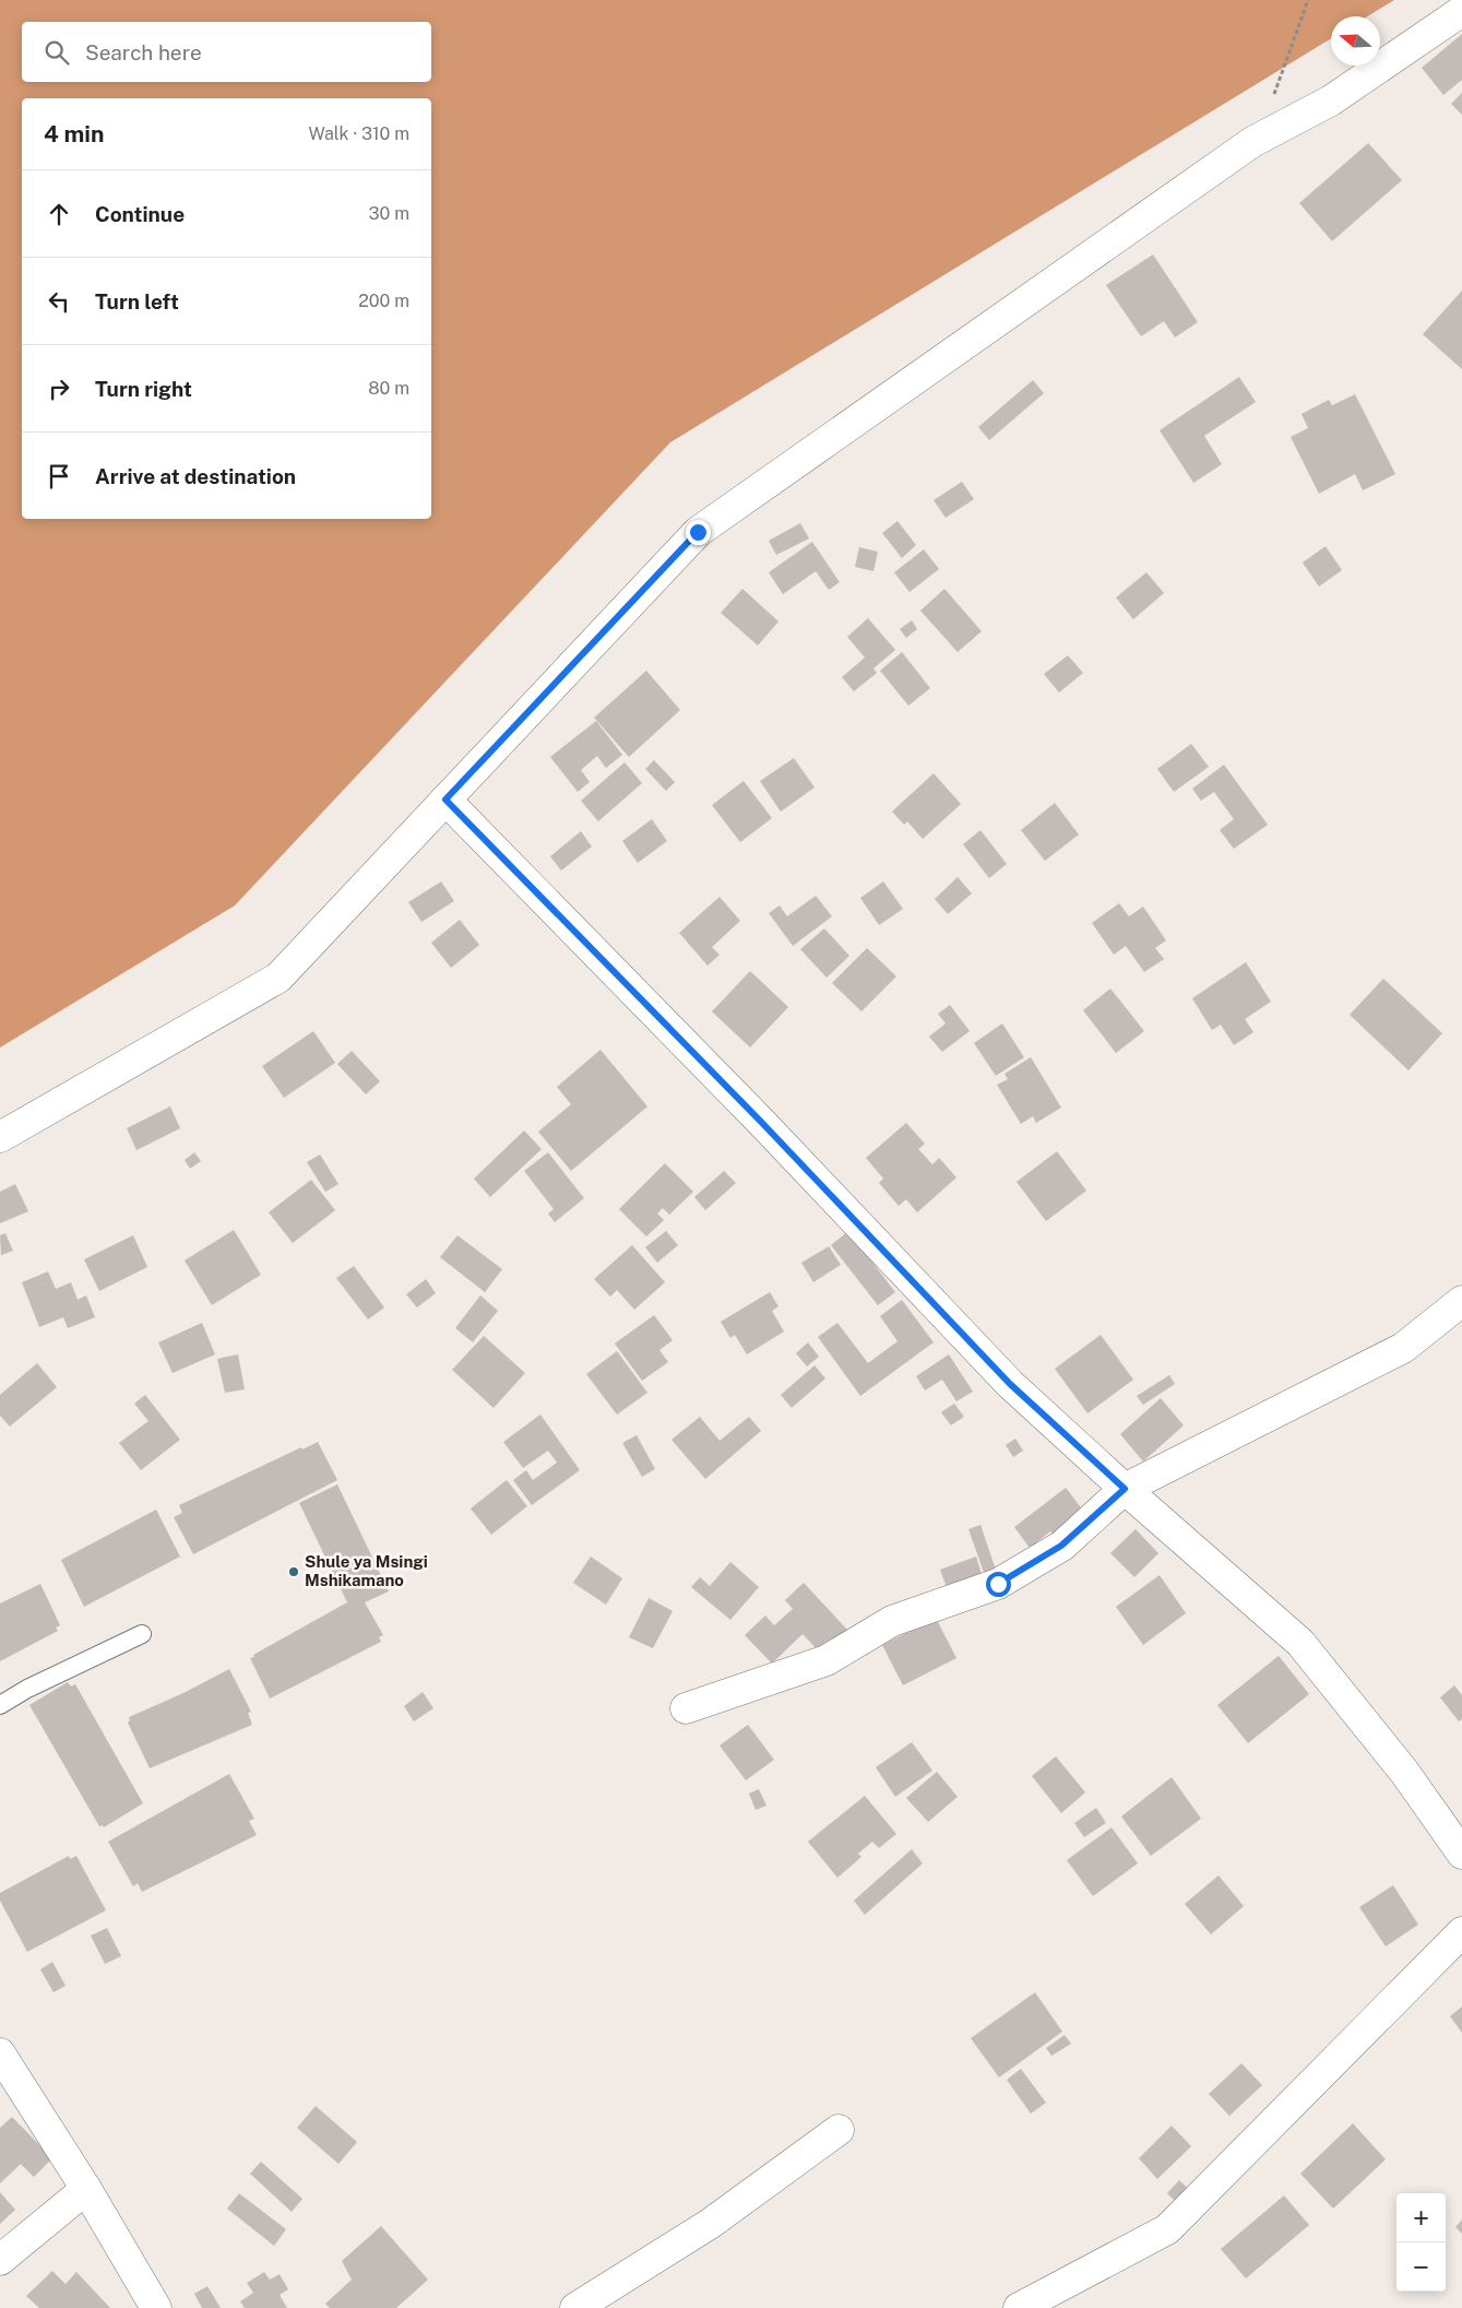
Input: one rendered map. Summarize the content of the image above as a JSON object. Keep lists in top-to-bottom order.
{
  "places": ["Shule ya Msingi Mshikamano"],
  "north": "left",
  "page": {
    "search": "Search here",
    "heading": ["4 min", "Walk · 310 m"],
    "list": [
      ["Continue", "30 m"],
      ["Turn left", "200 m"],
      ["Turn right", "80 m"],
      "Arrive at destination"
    ],
    "map_buttons": ["+", "−"]
  }
}
